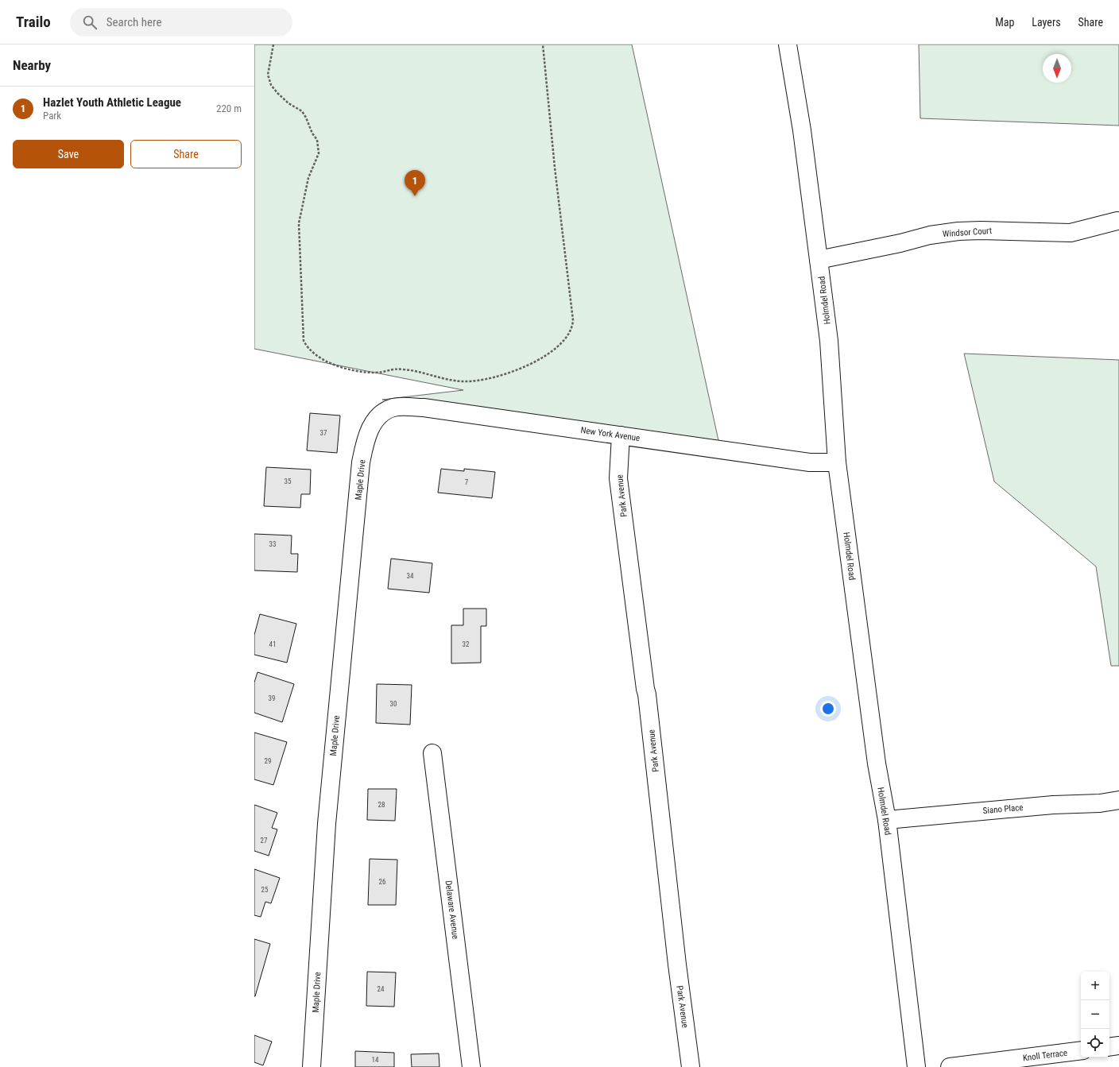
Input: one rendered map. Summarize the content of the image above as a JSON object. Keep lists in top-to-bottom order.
{
  "streets": {
    "street": [
      "Windsor Court",
      "Holmdel Road",
      "New York Avenue",
      "Maple Drive",
      "Park Avenue",
      "Siano Place",
      "Delaware Avenue",
      "Knoll Terrace"
    ]
  },
  "crossings": [
    ["Windsor Court", "Holmdel Road"],
    ["Holmdel Road", "New York Avenue"],
    ["Holmdel Road", "Siano Place"],
    ["New York Avenue", "Maple Drive"],
    ["New York Avenue", "Park Avenue"]
  ],
  "house_numbers": [
    "37",
    "35",
    "7",
    "33",
    "34",
    "41",
    "32",
    "39",
    "30",
    "29",
    "28",
    "27",
    "26",
    "25",
    "24",
    "14"
  ],
  "north": "bottom",
  "page": {
    "header": "Trailo",
    "search": "Search here",
    "nav": ["Map", "Layers", "Share"],
    "heading": "Nearby",
    "list": [
      {
        "mark": "1",
        "name": "Hazlet Youth Athletic League",
        "note": "Park",
        "value": "220 m"
      }
    ],
    "buttons": ["Save", "Share"],
    "pins": "1",
    "map_buttons": ["+", "−"]
  }
}
